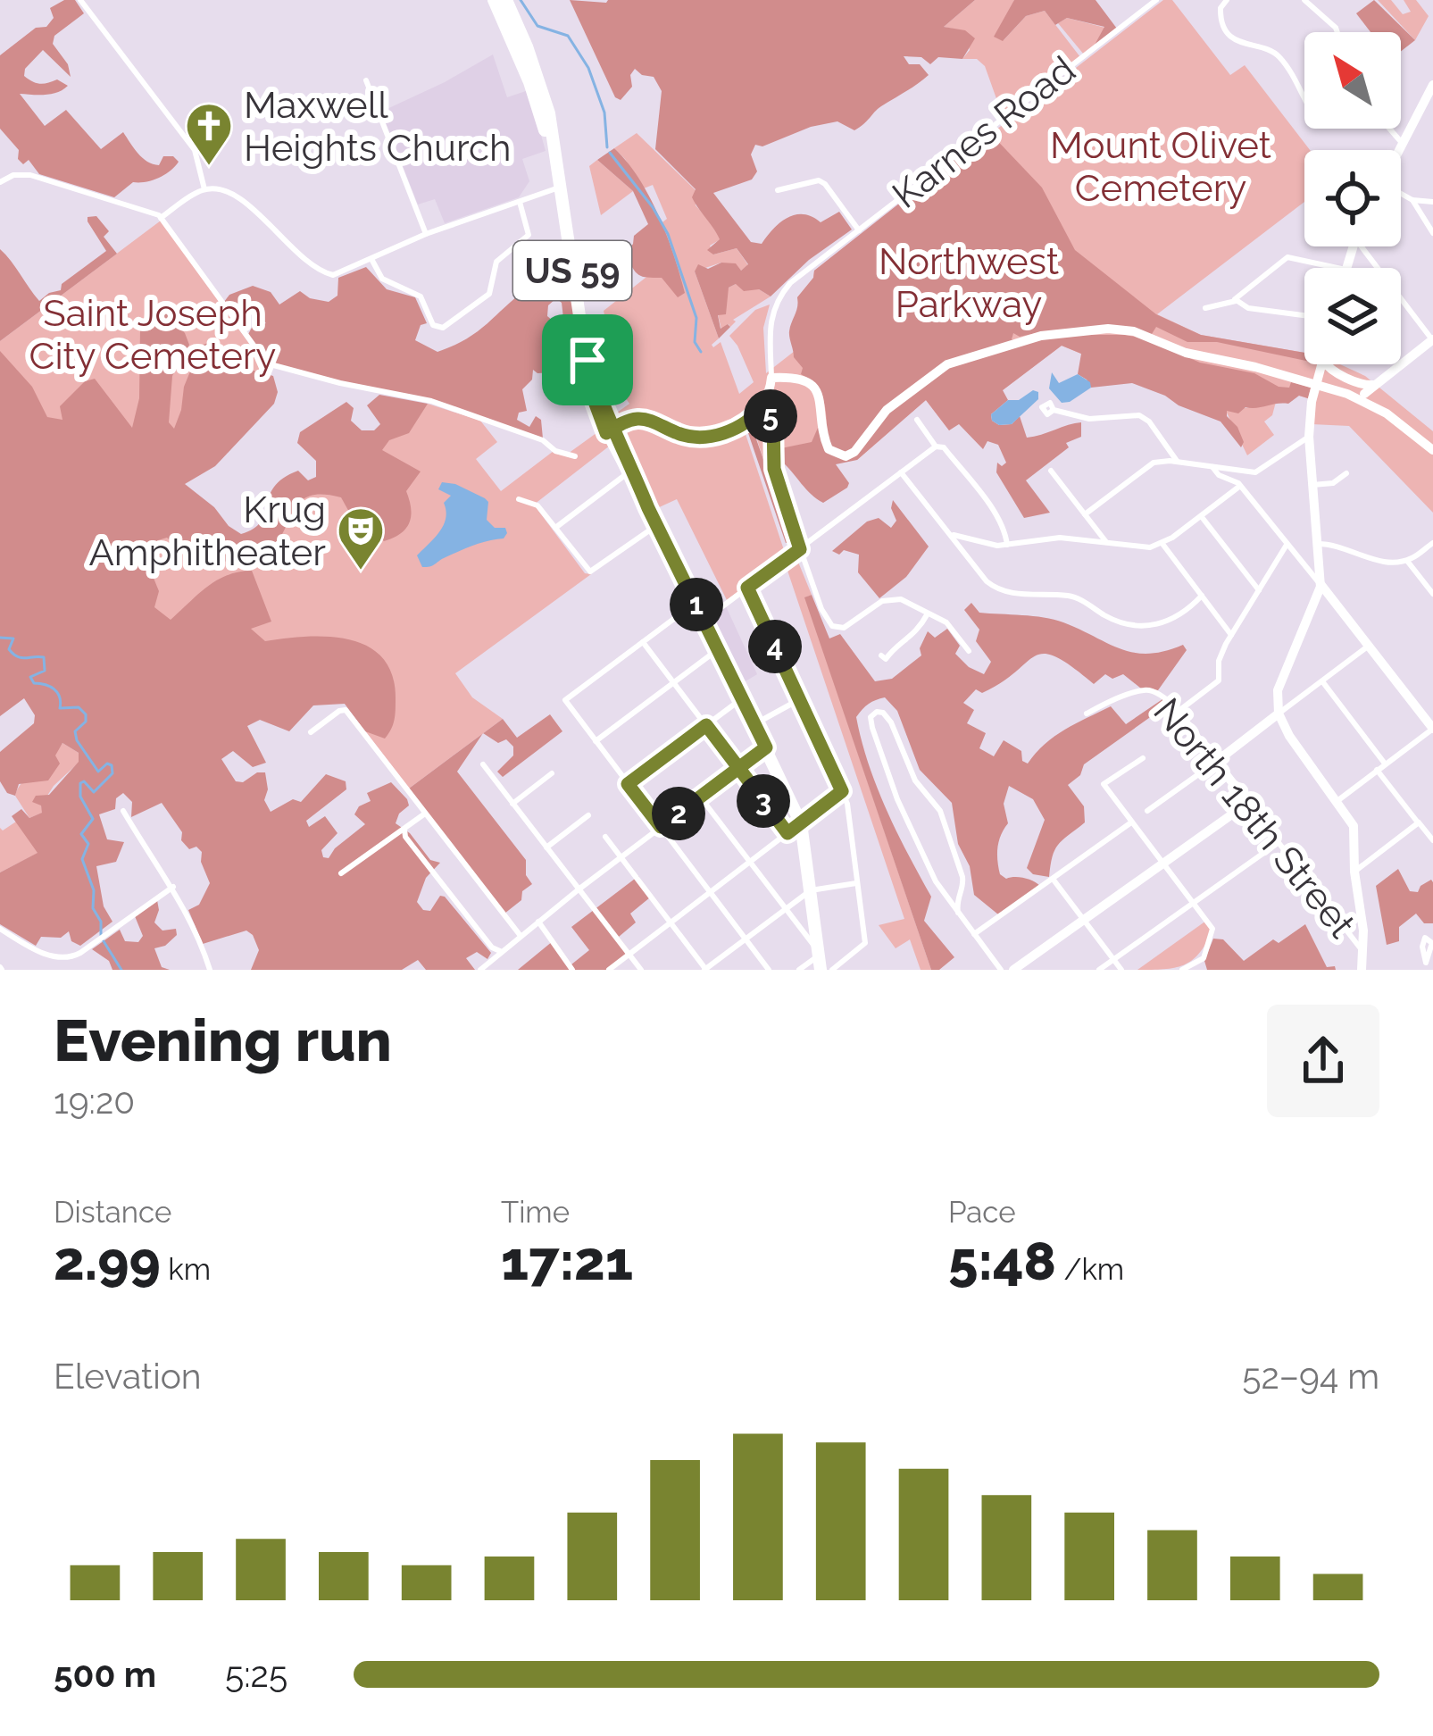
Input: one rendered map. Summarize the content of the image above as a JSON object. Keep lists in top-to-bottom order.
{
  "streets": {
    "main road": ["US 59"],
    "street": ["Karnes Road", "North 18th Street"]
  },
  "parks": ["Mount Olivet Cemetery", "Northwest Parkway", "Saint Joseph City Cemetery"],
  "places": {
    "church": ["Maxwell Heights Church"],
    "theatre": ["Krug Amphitheater"]
  },
  "north": "top left",
  "page": {
    "pins": [
      "5",
      "1",
      "4",
      "3",
      "2"
    ],
    "heading": ["Evening run", "19:20"],
    "stats": [
      ["Distance", "2.99 km"],
      ["Time", "17:21"],
      ["Pace", "5:48 /km"]
    ],
    "chart": ["Elevation", "52–94 m"],
    "list": [
      {
        "name": "500 m",
        "note": "5:25"
      }
    ]
  }
}
